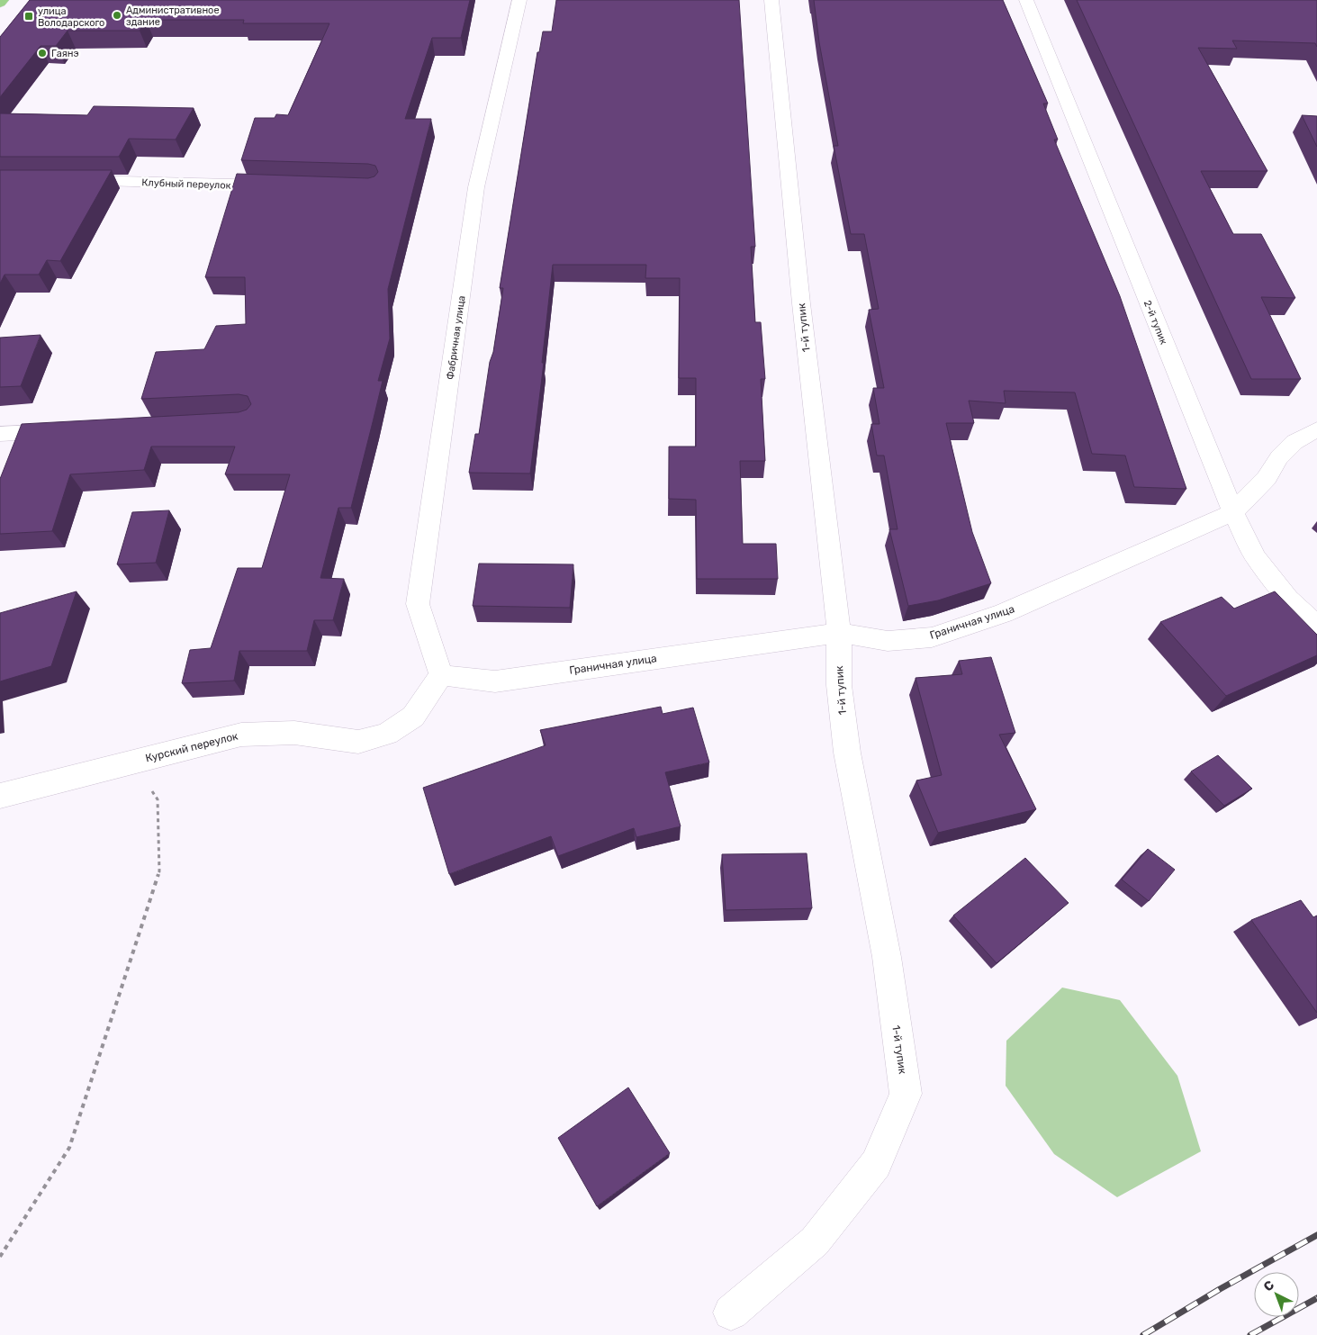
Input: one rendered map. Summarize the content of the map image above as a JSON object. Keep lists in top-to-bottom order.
{
  "streets": {
    "street": [
      "Клубный переулок",
      "2-й тупик",
      "1-й тупик",
      "Фабричная улица",
      "Граничная улица",
      "Курский переулок"
    ]
  },
  "crossings": [
    ["2-й тупик", "Граничная улица"],
    ["1-й тупик", "Граничная улица"],
    ["Фабричная улица", "Граничная улица"],
    ["Фабричная улица", "Курский переулок"],
    ["Граничная улица", "Курский переулок"]
  ],
  "places": {
    "other": ["Административное здание", "Гаянэ"],
    "transit": ["улица Володарского"]
  },
  "north": "top left"
}
